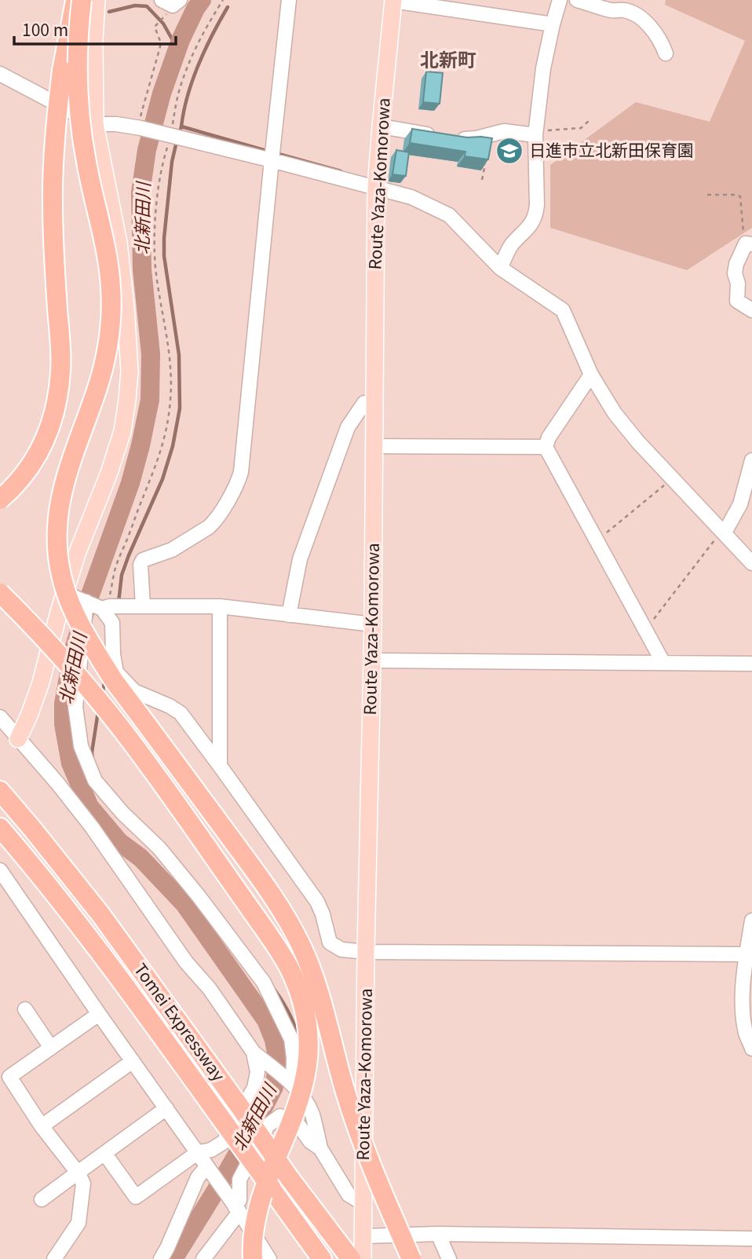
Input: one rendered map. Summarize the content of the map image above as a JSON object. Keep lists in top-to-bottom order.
{
  "streets": {
    "highway": ["Tomei Expressway"],
    "main road": ["Route Yaza-Komorowa"]
  },
  "districts": ["北新町"],
  "water": ["北新田川"],
  "places": {
    "school or university": ["日進市立北新田保育園"]
  },
  "scale_bar": "100 m"
}
